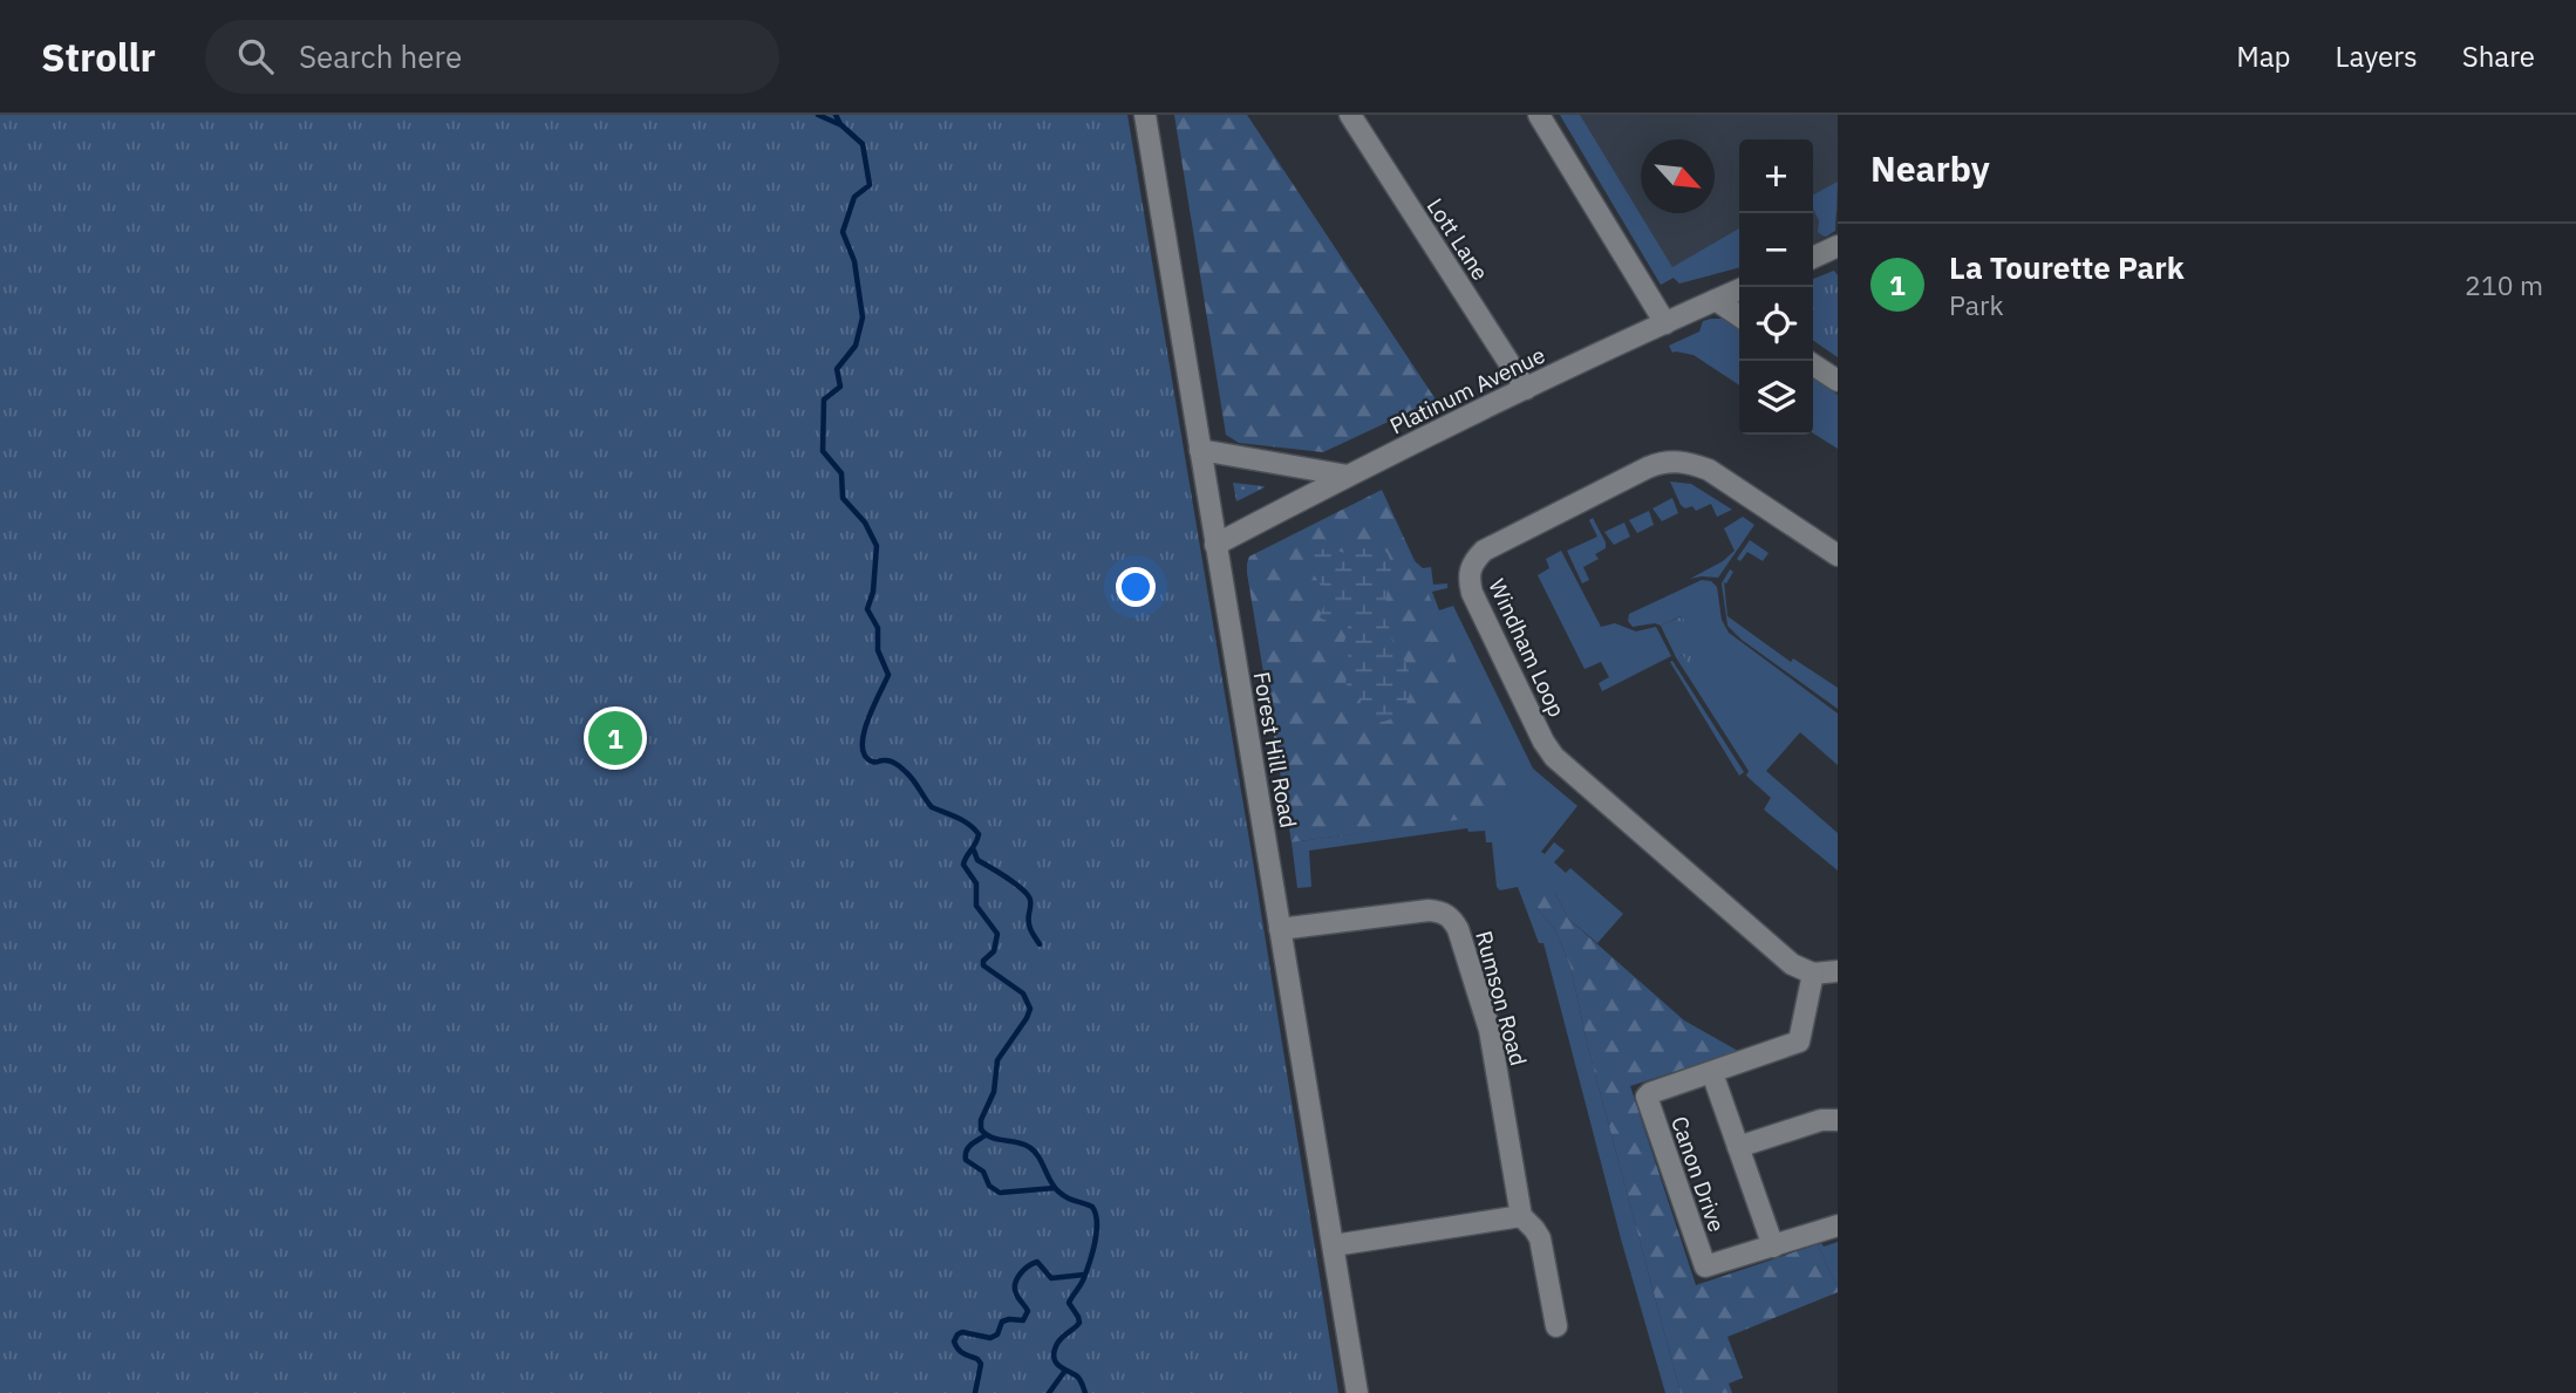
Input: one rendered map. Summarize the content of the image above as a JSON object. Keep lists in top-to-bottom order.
{
  "streets": {
    "street": [
      "Lott Lane",
      "Platinum Avenue",
      "Windham Loop",
      "Forest Hill Road",
      "Rumson Road",
      "Canon Drive"
    ]
  },
  "crossings": [
    ["Lott Lane", "Platinum Avenue"],
    ["Platinum Avenue", "Forest Hill Road"],
    ["Windham Loop", "Canon Drive"],
    ["Forest Hill Road", "Rumson Road"]
  ],
  "north": "bottom right",
  "page": {
    "header": "Strollr",
    "search": "Search here",
    "nav": ["Map", "Layers", "Share"],
    "heading": "Nearby",
    "map_buttons": ["+", "−"],
    "list": [
      {
        "mark": "1",
        "name": "La Tourette Park",
        "note": "Park",
        "value": "210 m"
      }
    ],
    "pins": "1"
  }
}
